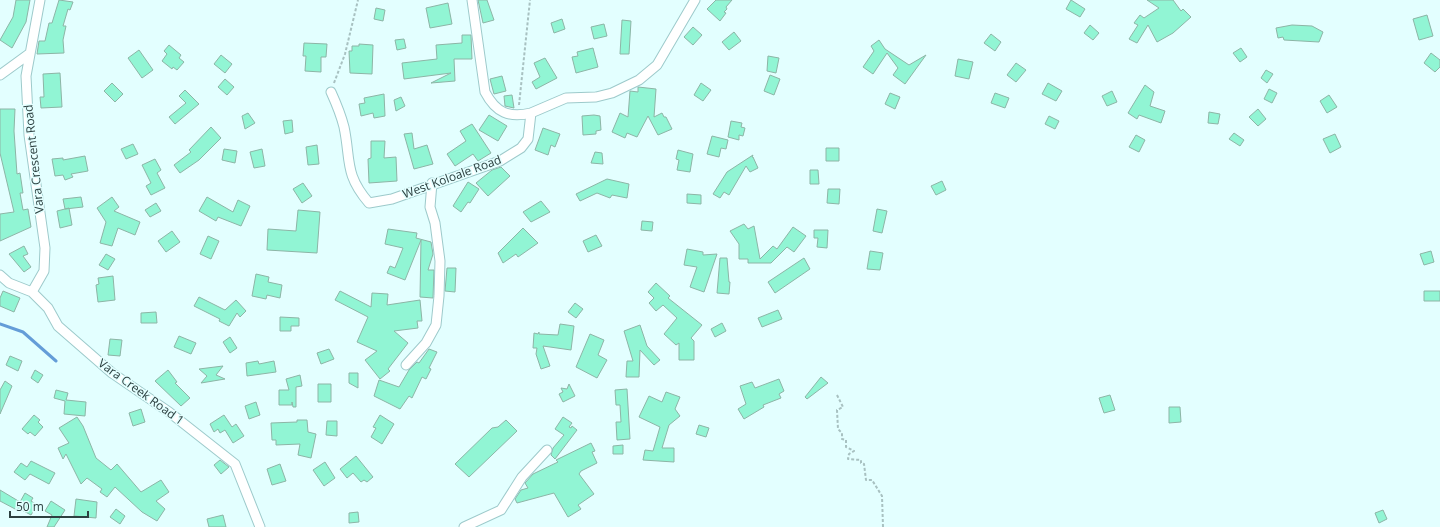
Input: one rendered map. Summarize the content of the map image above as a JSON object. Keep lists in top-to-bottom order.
{
  "streets": {
    "street": ["Vara Crescent Road", "West Koloale Road", "Vara Creek Road 1"]
  },
  "crossings": [
    ["Vara Crescent Road", "Vara Creek Road 1"]
  ],
  "scale_bar": "50 m"
}
